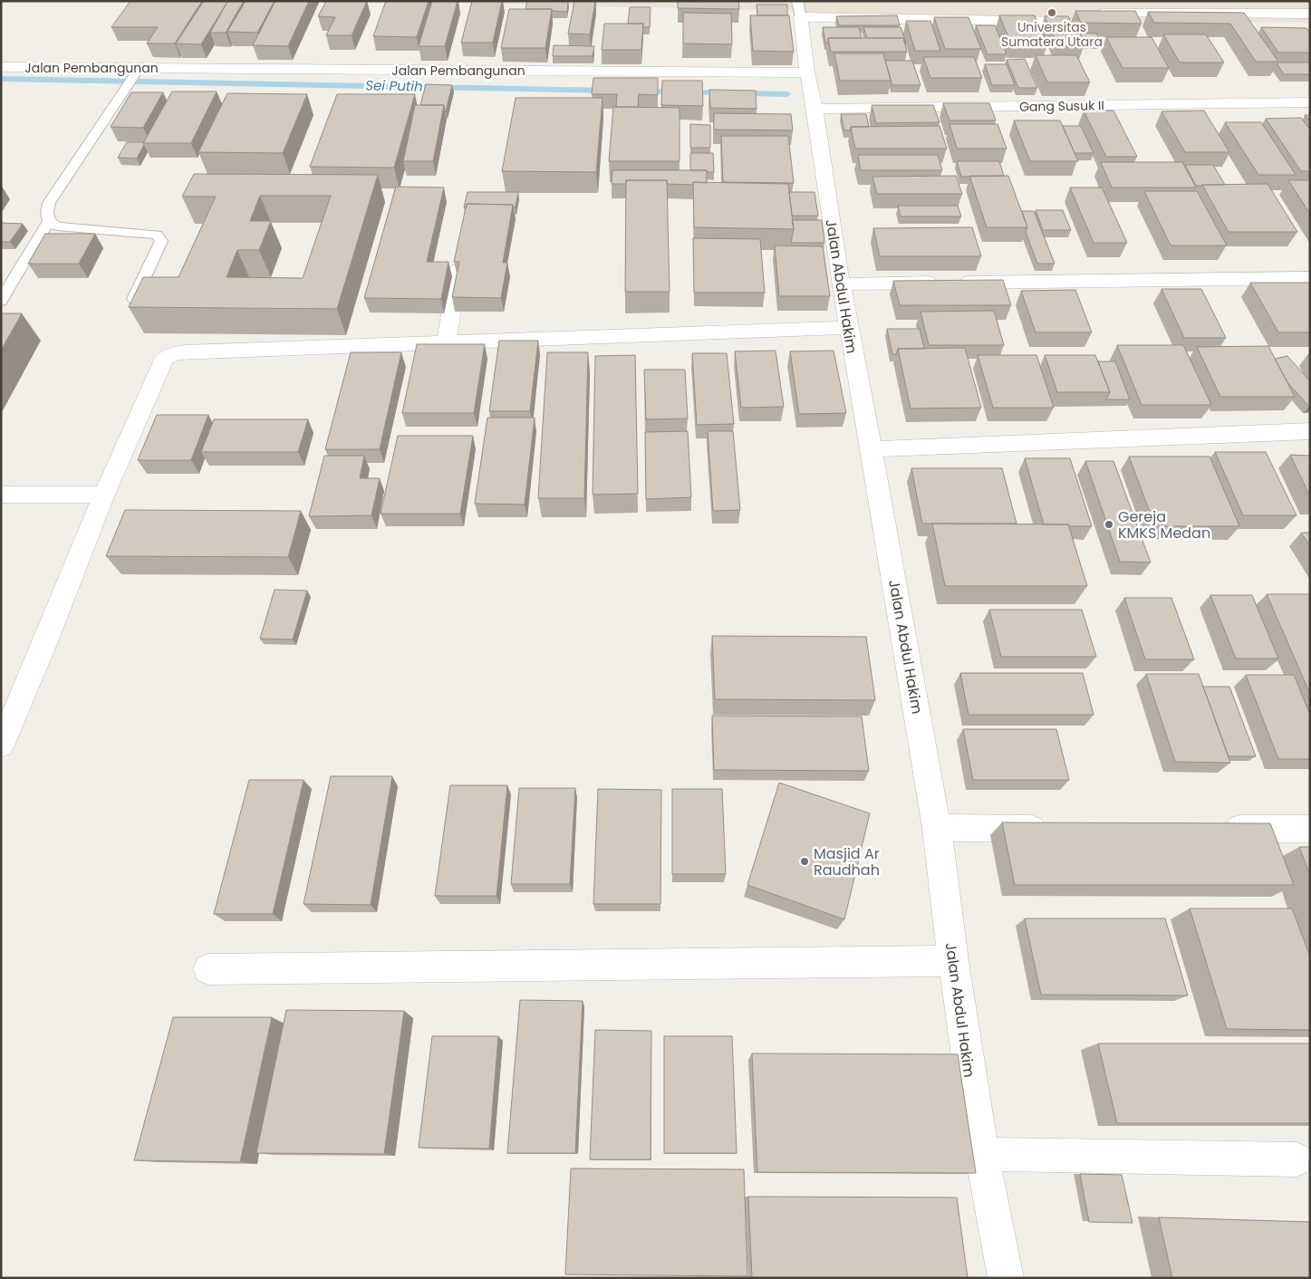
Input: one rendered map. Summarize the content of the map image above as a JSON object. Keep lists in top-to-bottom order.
{
  "streets": {
    "street": ["Jalan Pembangunan", "Gang Susuk II", "Jalan Abdul Hakim"]
  },
  "crossings": [
    ["Jalan Pembangunan", "Jalan Abdul Hakim"],
    ["Gang Susuk II", "Jalan Abdul Hakim"]
  ],
  "water": ["Sei Putih"],
  "places": ["Universitas Sumatera Utara", "Gereja KMKS Medan", "Masjid Ar Raudhah"]
}
